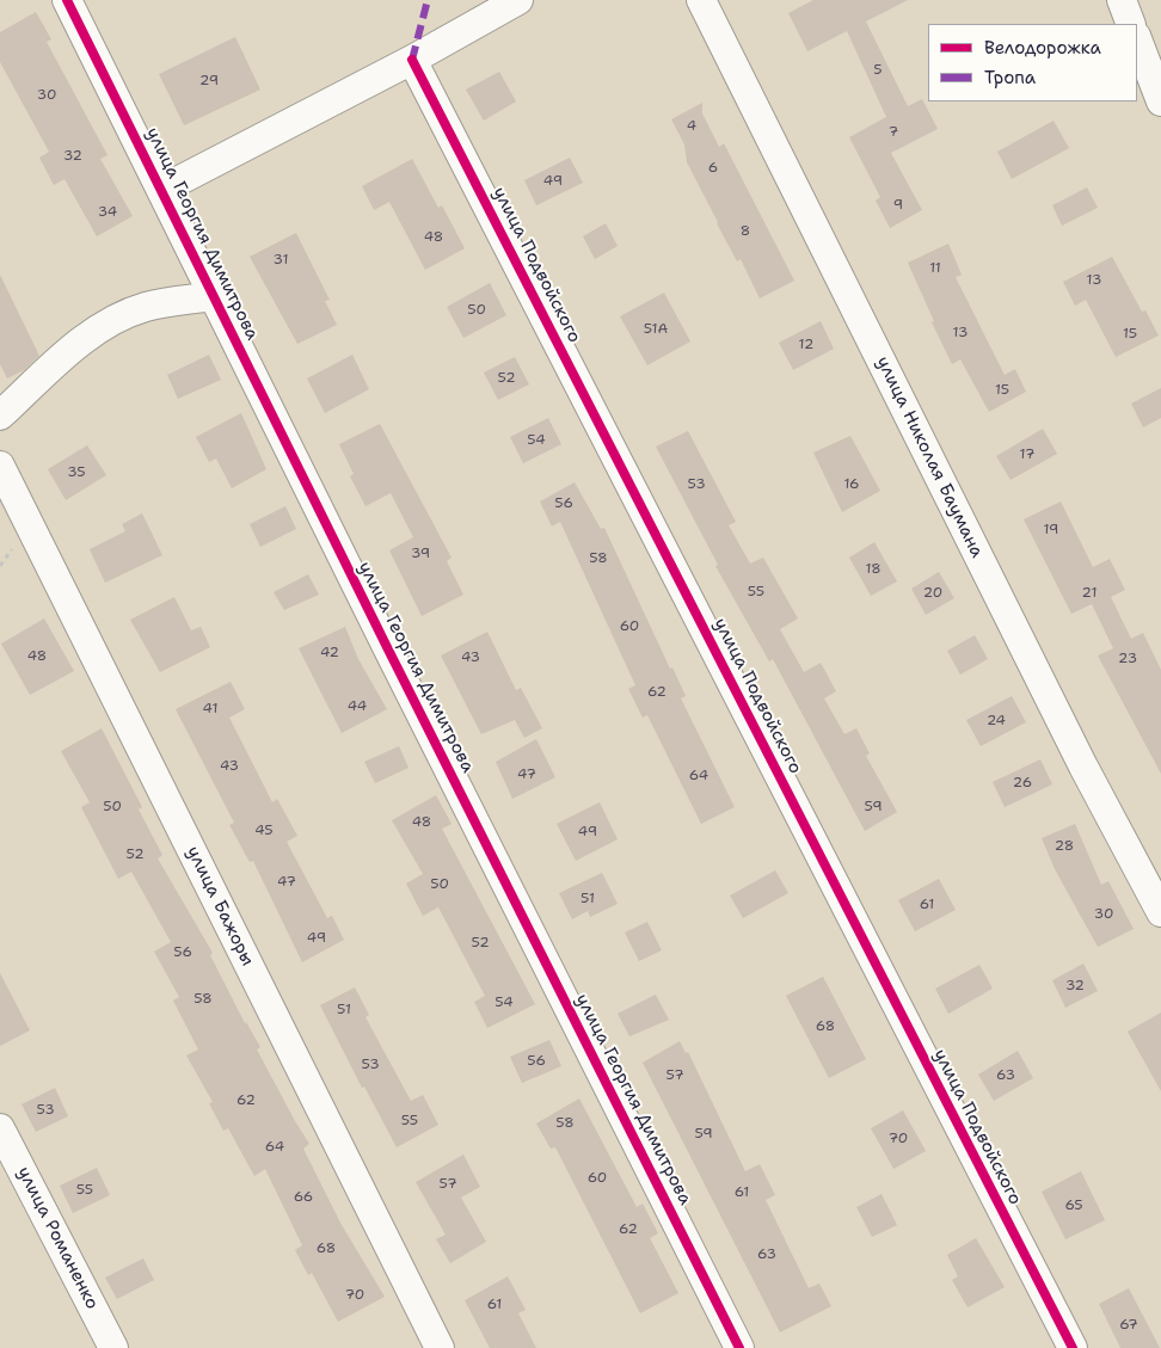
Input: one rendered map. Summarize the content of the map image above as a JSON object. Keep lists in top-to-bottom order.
{
  "streets": {
    "street": [
      "улица Георгия Димитрова",
      "улица Подвойского",
      "улица Николая Баумана",
      "улица Бажоры",
      "улица Романенко"
    ]
  },
  "house_numbers": [
    "5",
    "29",
    "30",
    "4",
    "7",
    "32",
    "6",
    "49",
    "9",
    "34",
    "8",
    "48",
    "31",
    "11",
    "13",
    "50",
    "51А",
    "13",
    "15",
    "12",
    "52",
    "15",
    "54",
    "17",
    "35",
    "53",
    "16",
    "56",
    "19",
    "39",
    "58",
    "18",
    "55",
    "20",
    "21",
    "60",
    "42",
    "48",
    "43",
    "23",
    "62",
    "44",
    "41",
    "24",
    "43",
    "47",
    "64",
    "26",
    "50",
    "59",
    "48",
    "45",
    "49",
    "28",
    "52",
    "47",
    "50",
    "51",
    "61",
    "30",
    "49",
    "52",
    "56",
    "32",
    "58",
    "54",
    "51",
    "68",
    "56",
    "53",
    "57",
    "63",
    "62",
    "53",
    "55",
    "58",
    "59",
    "70",
    "64",
    "60",
    "57",
    "55",
    "61",
    "66",
    "65",
    "62",
    "68",
    "63",
    "70",
    "61",
    "67"
  ],
  "legend": ["Велодорожка", "Тропа"]
}
